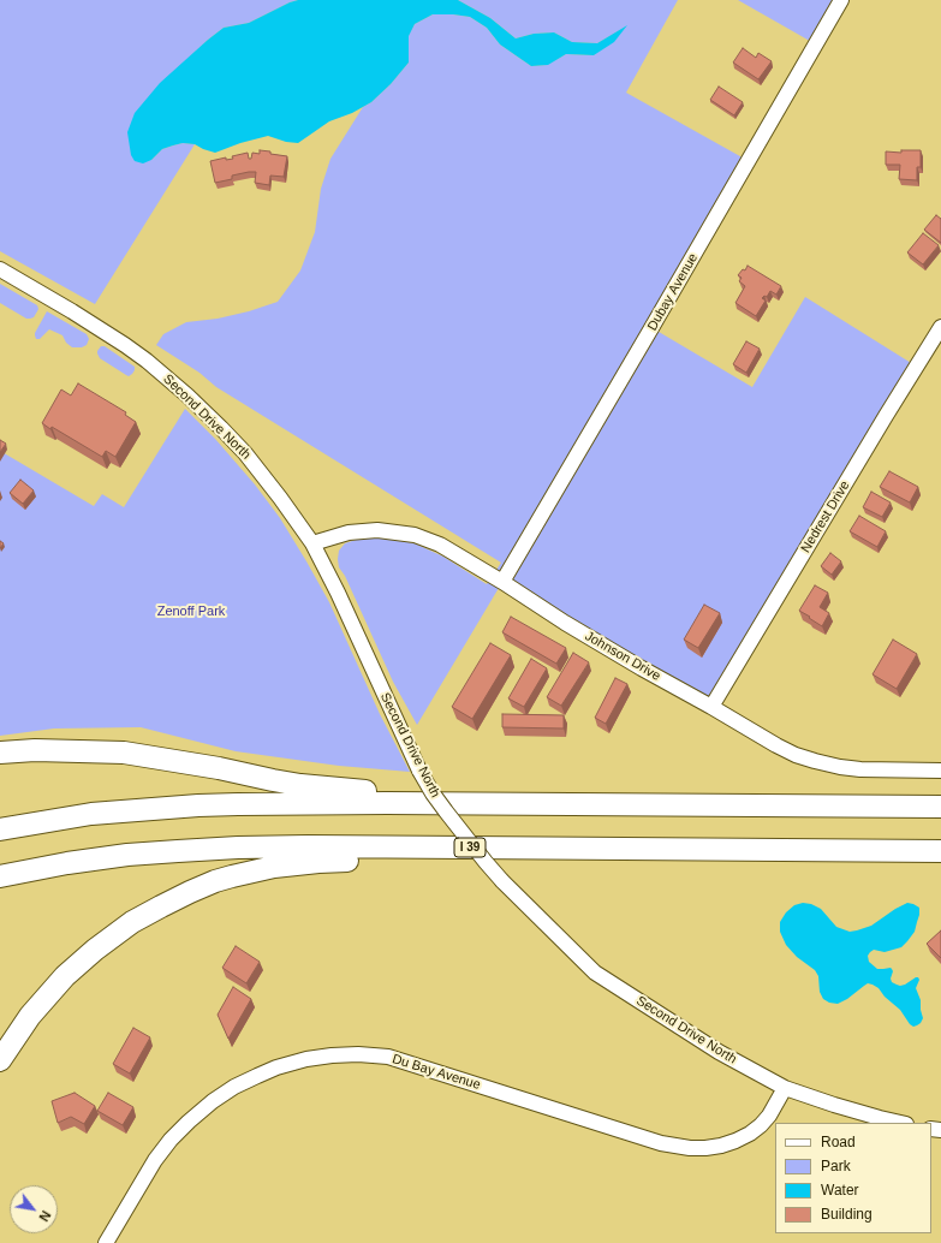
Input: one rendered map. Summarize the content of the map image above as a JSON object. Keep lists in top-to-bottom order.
{
  "streets": {
    "highway": ["I 39"],
    "street": [
      "Dubay Avenue",
      "Second Drive North",
      "Nedrest Drive",
      "Johnson Drive",
      "Du Bay Avenue"
    ]
  },
  "crossings": [
    ["Dubay Avenue", "Johnson Drive"],
    ["Second Drive North", "Johnson Drive"],
    ["Second Drive North", "Du Bay Avenue"],
    ["Nedrest Drive", "Johnson Drive"]
  ],
  "parks": ["Zenoff Park"],
  "legend": [
    "Road",
    "Park",
    "Water",
    "Building"
  ],
  "north": "bottom right"
}
